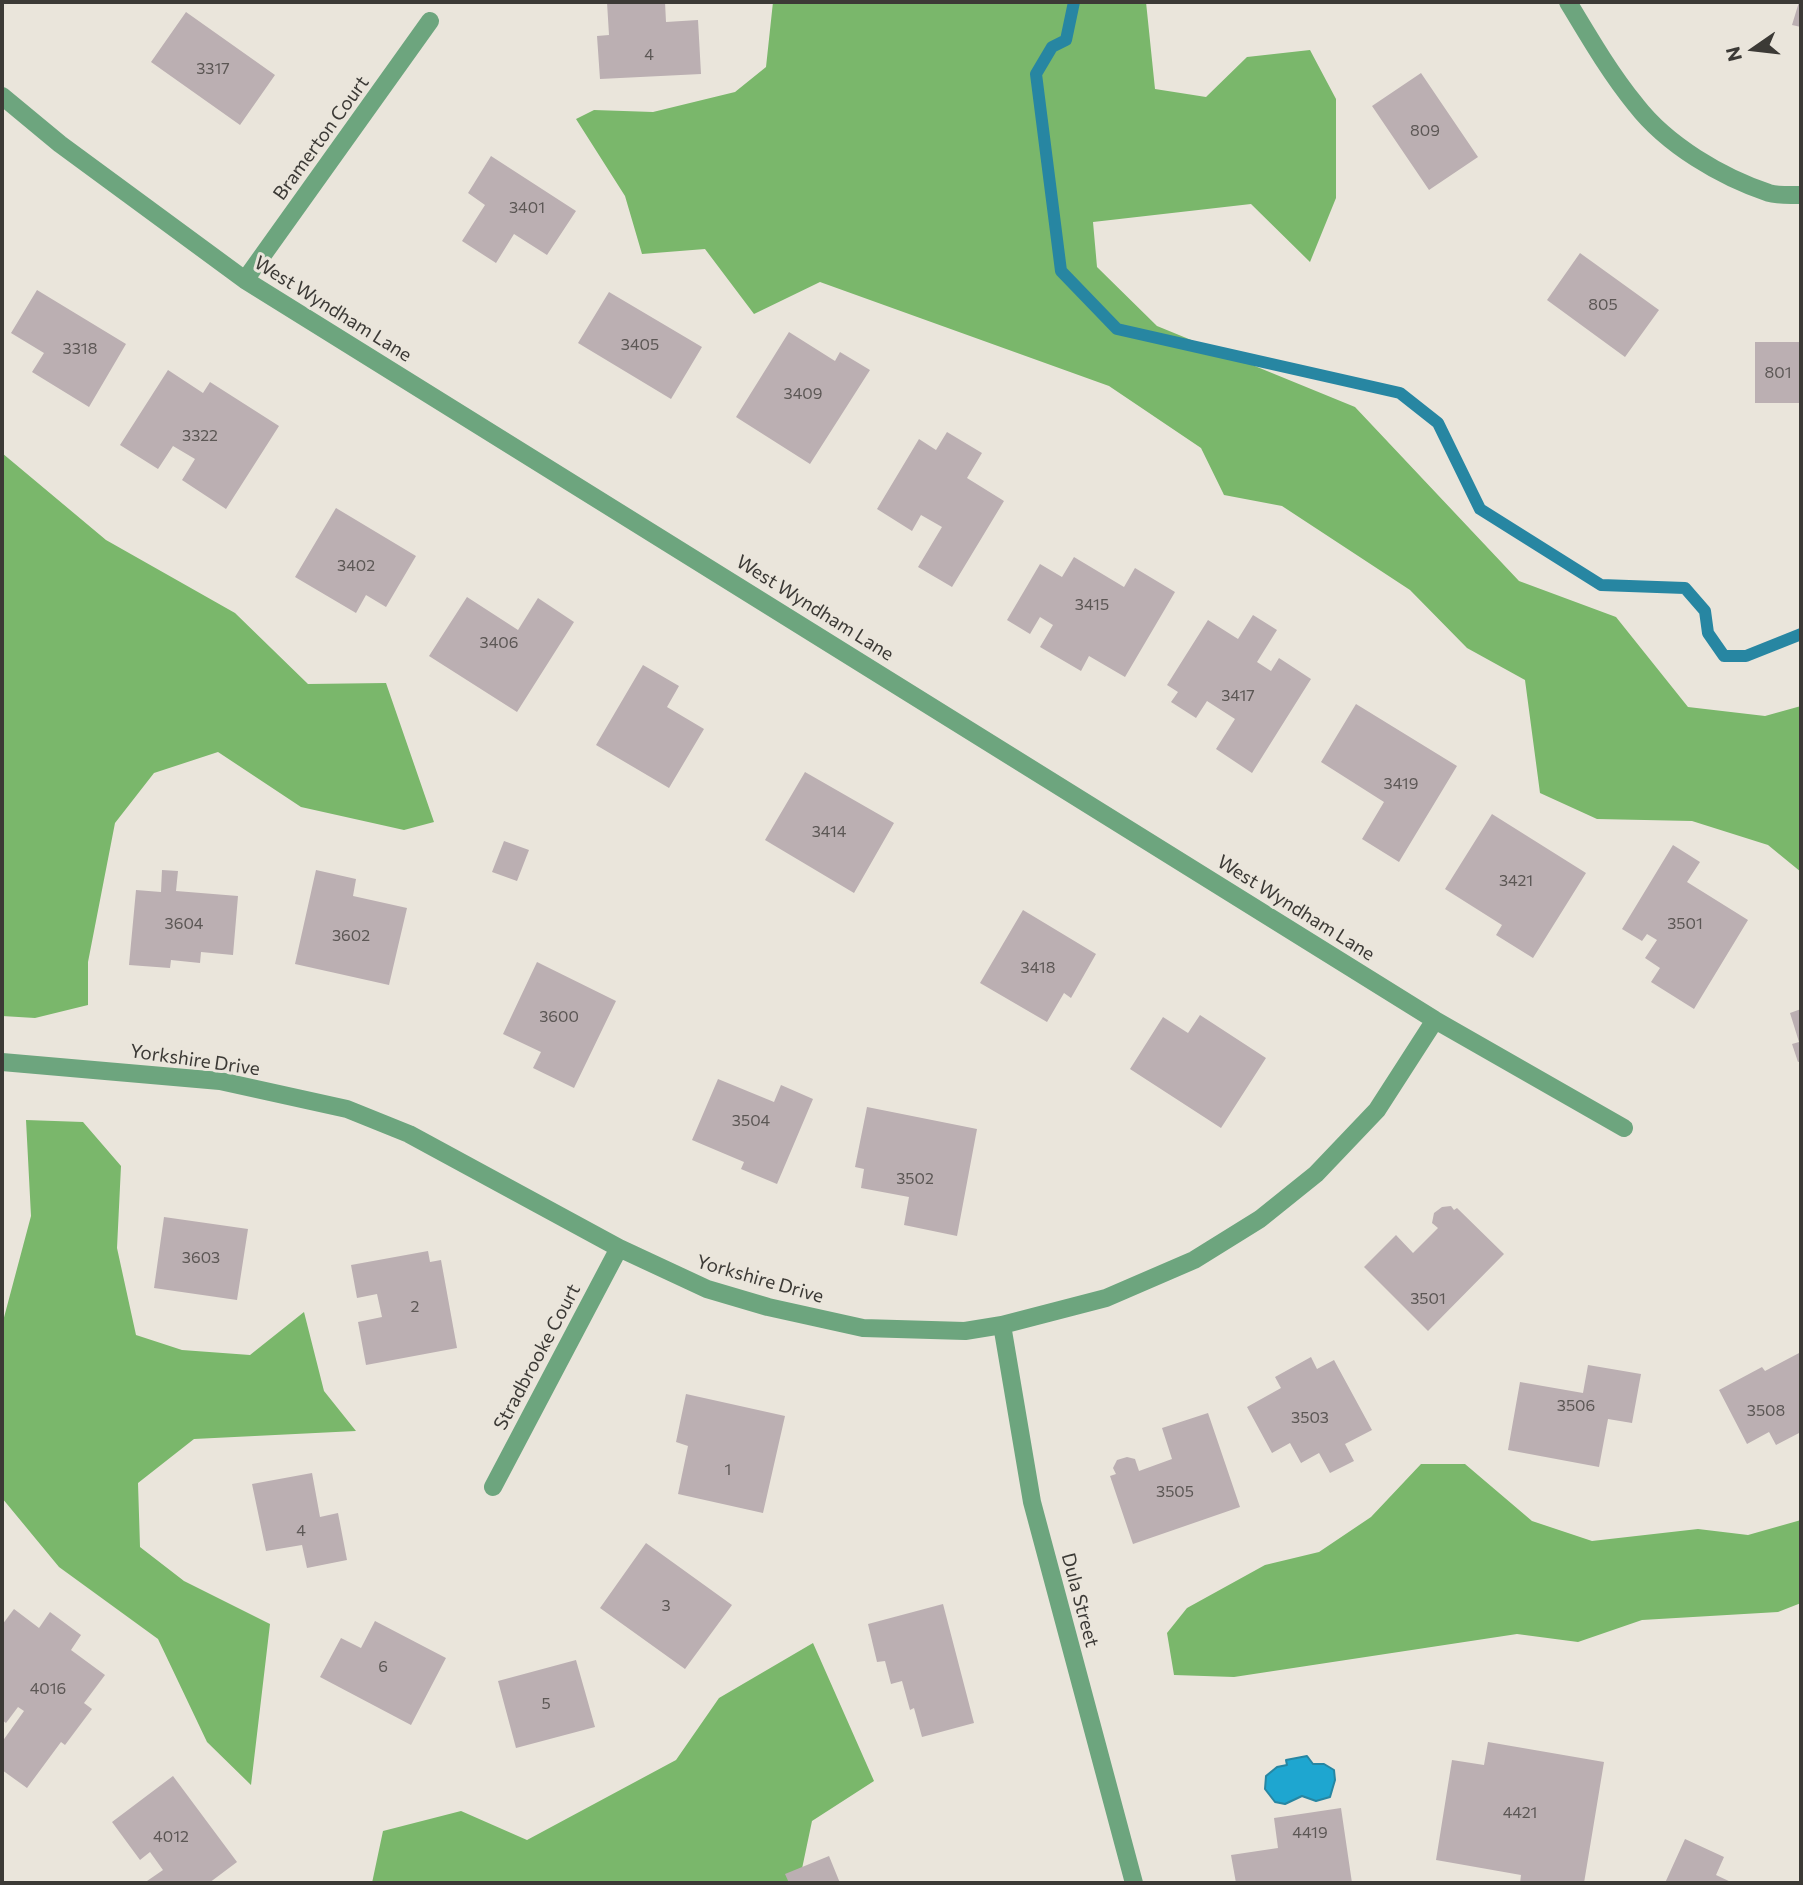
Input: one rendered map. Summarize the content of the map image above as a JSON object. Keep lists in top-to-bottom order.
{
  "streets": {
    "street": [
      "Bramerton Court",
      "West Wyndham Lane",
      "Yorkshire Drive",
      "Stradbrooke Court",
      "Dula Street"
    ]
  },
  "crossings": [
    ["Bramerton Court", "West Wyndham Lane"],
    ["West Wyndham Lane", "Yorkshire Drive"],
    ["Yorkshire Drive", "Stradbrooke Court"],
    ["Yorkshire Drive", "Dula Street"]
  ],
  "house_numbers": [
    "4",
    "3317",
    "809",
    "3401",
    "805",
    "3405",
    "3318",
    "801",
    "3409",
    "3322",
    "3402",
    "3415",
    "3406",
    "3417",
    "3419",
    "3414",
    "3421",
    "3604",
    "3501",
    "3602",
    "3418",
    "3600",
    "3504",
    "3502",
    "3603",
    "3501",
    "2",
    "3506",
    "3508",
    "3503",
    "1",
    "3505",
    "4",
    "3",
    "6",
    "4016",
    "5",
    "4421",
    "4419",
    "4012"
  ],
  "north": "left"
}
